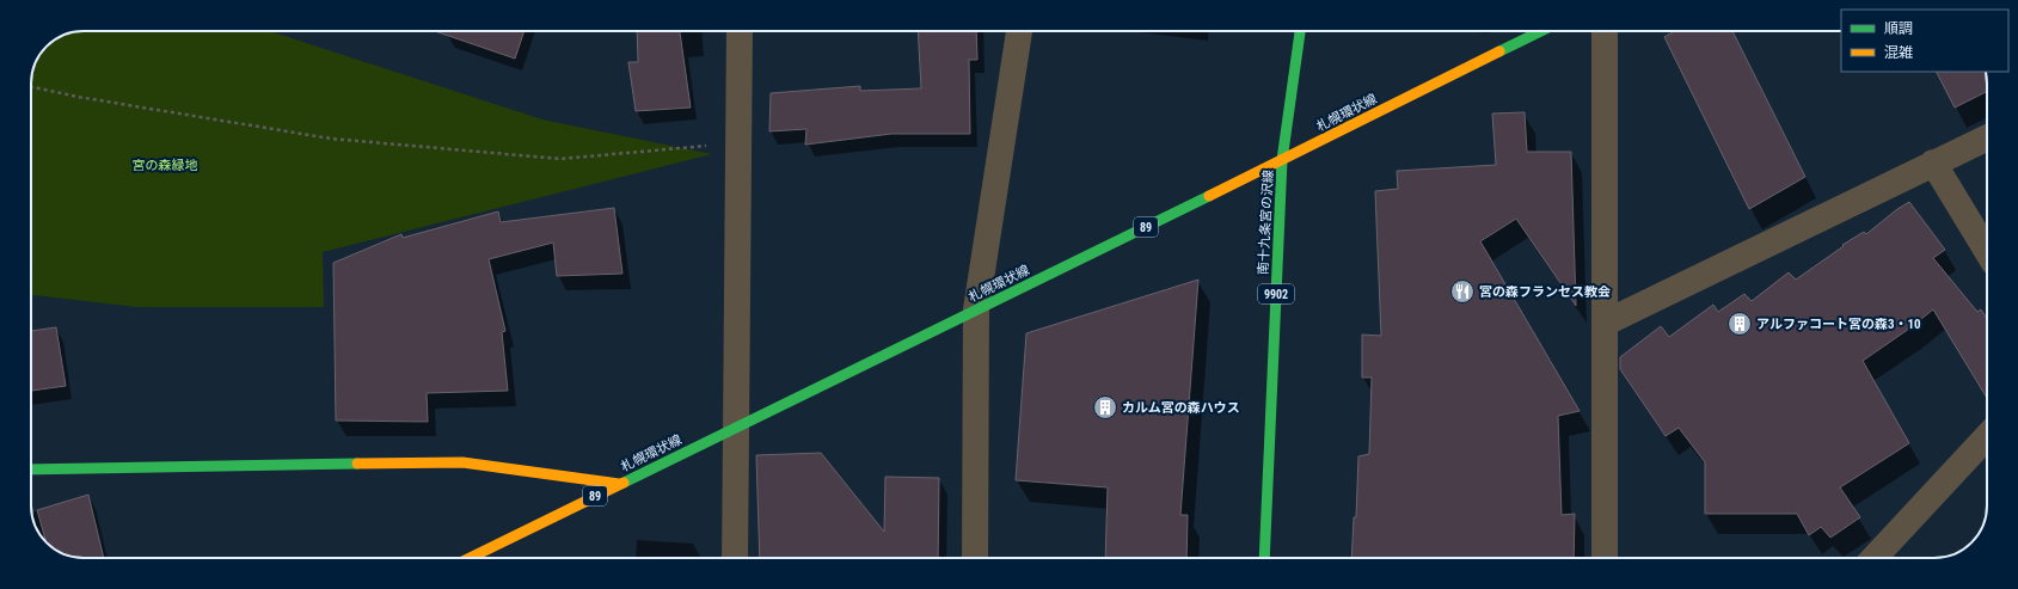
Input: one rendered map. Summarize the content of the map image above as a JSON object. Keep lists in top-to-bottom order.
{
  "streets": {
    "main road": [
      "札幌環状線",
      "南十九条宮の沢線",
      "89",
      "9902"
    ]
  },
  "crossings": [
    ["札幌環状線", "南十九条宮の沢線"]
  ],
  "parks": ["宮の森緑地"],
  "places": {
    "restaurant": ["宮の森フランセス教会"],
    "building": ["アルファコート宮の森3・10", "カルム宮の森ハウス"]
  },
  "legend": ["順調", "混雑"]
}
